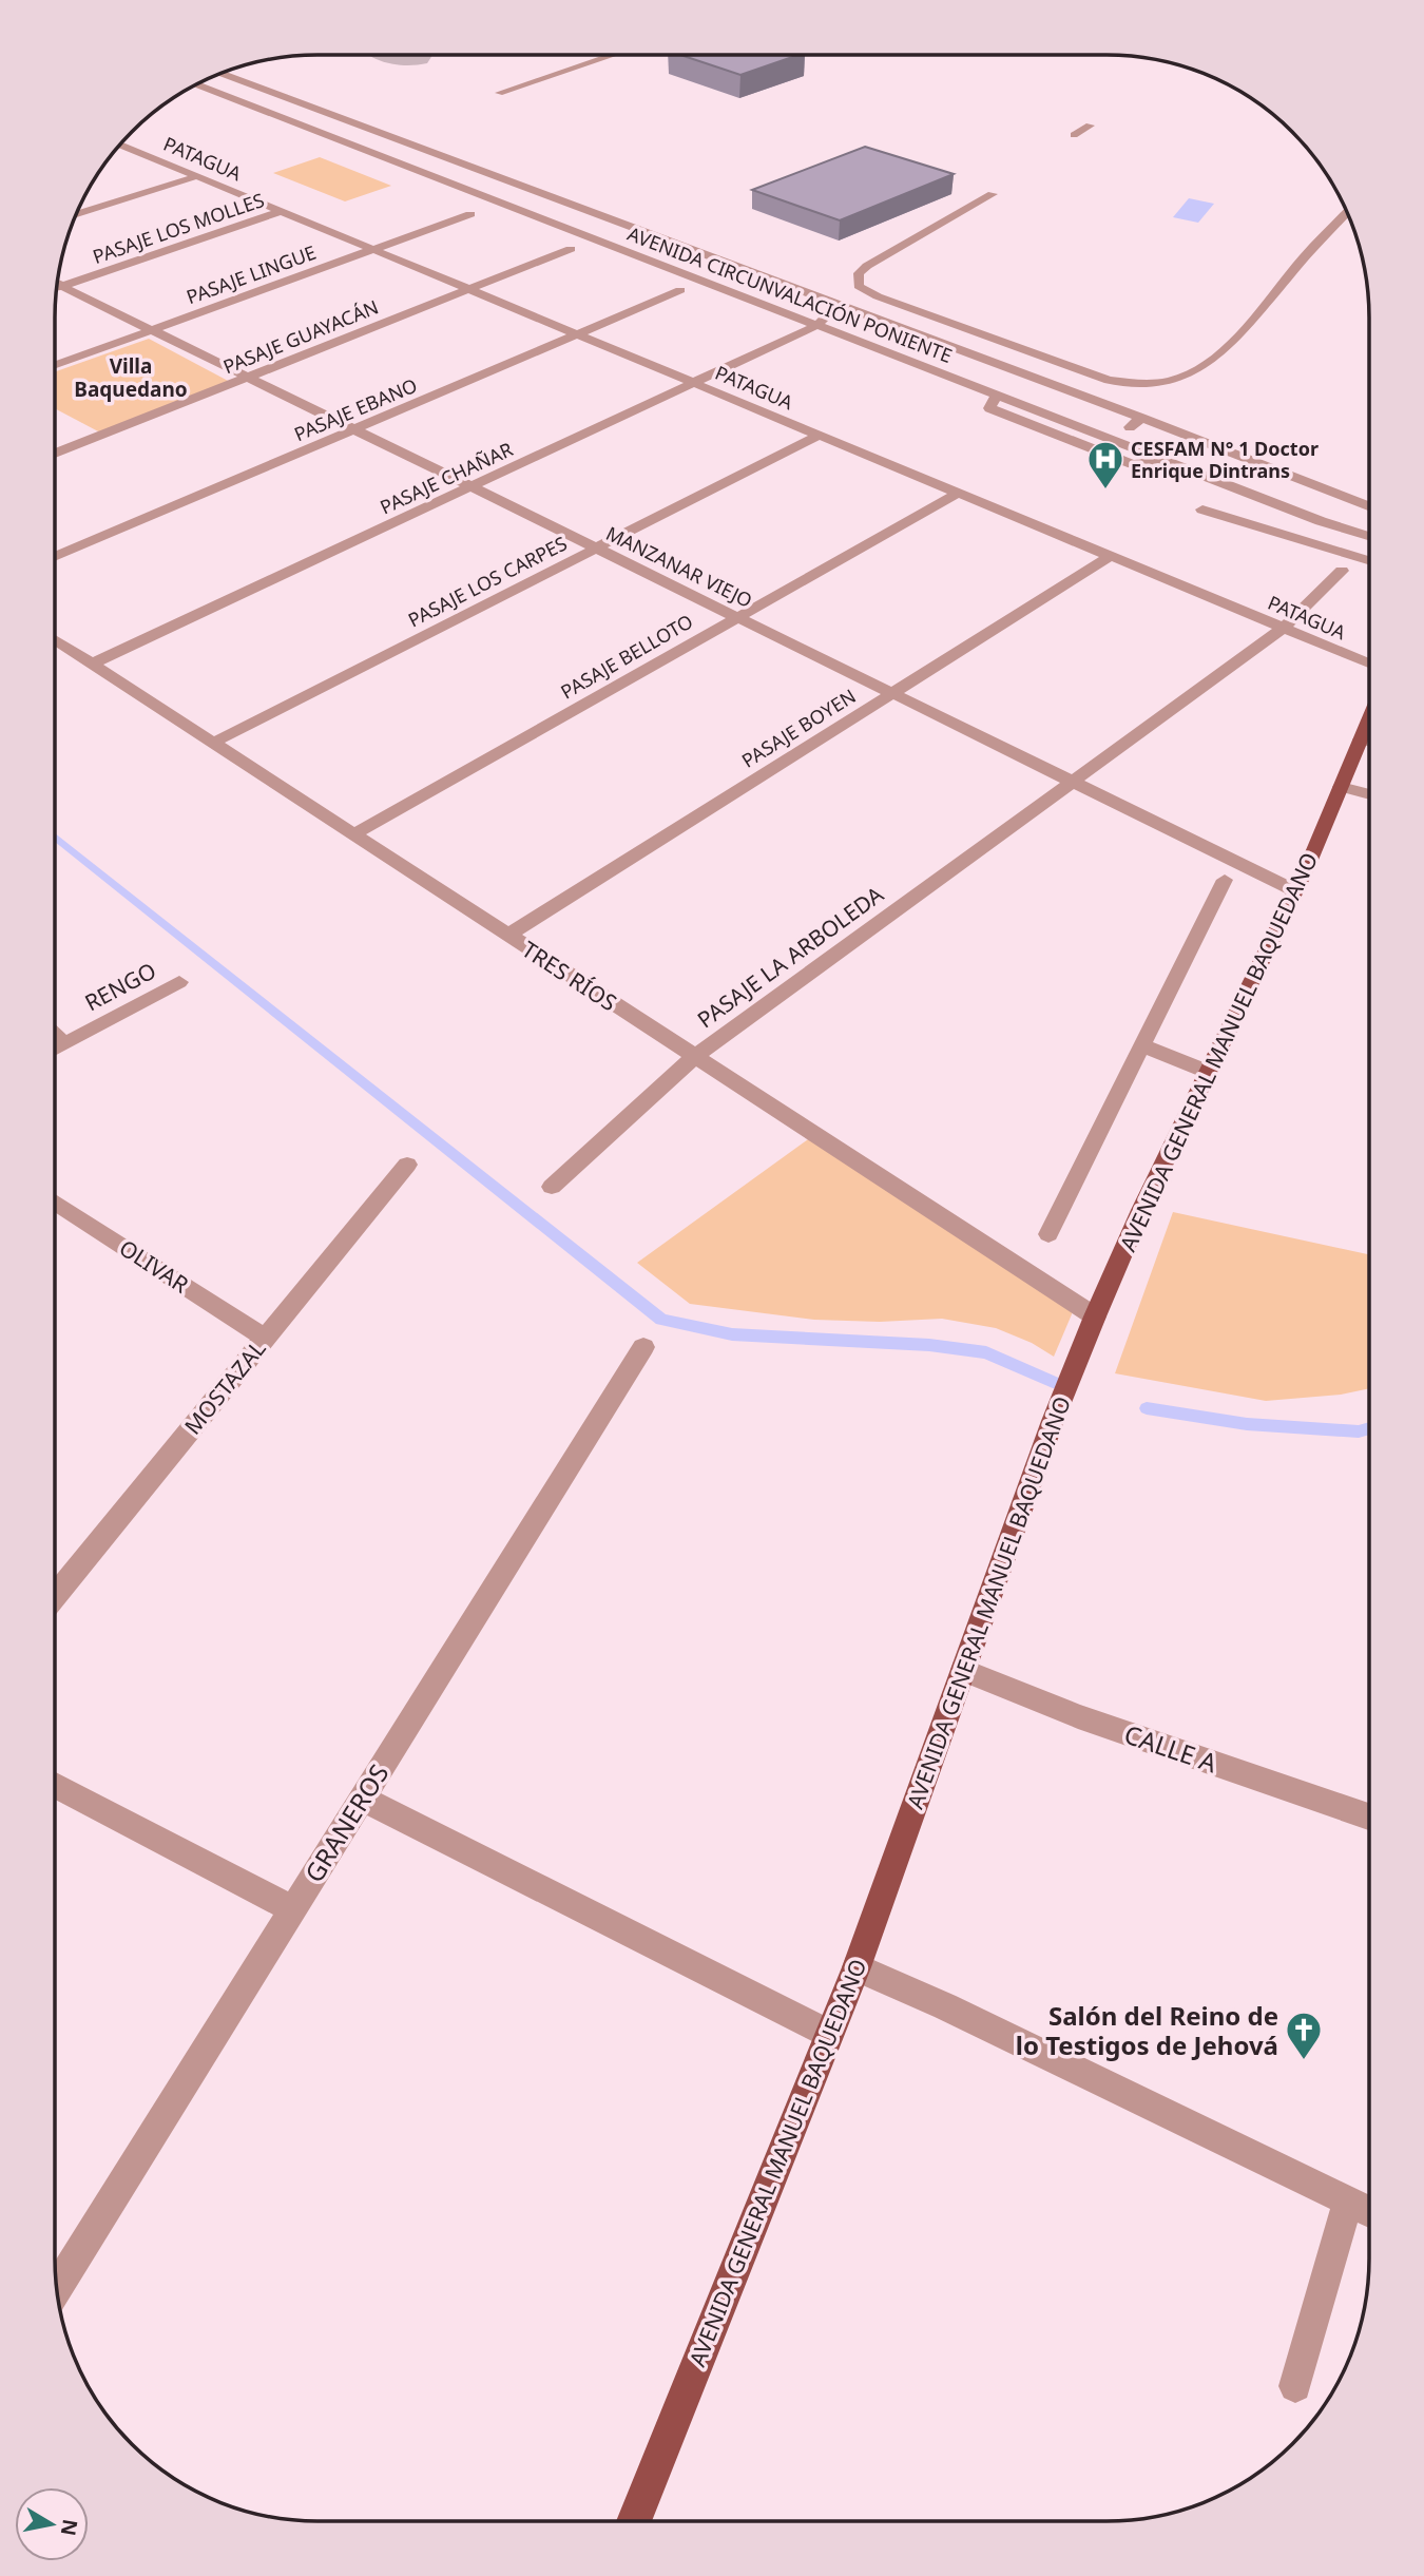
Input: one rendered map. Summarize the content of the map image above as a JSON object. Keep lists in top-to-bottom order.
{
  "streets": {
    "main road": ["AVENIDA GENERAL MANUEL BAQUEDANO"],
    "street": [
      "PATAGUA",
      "PASAJE LOS MOLLES",
      "PASAJE LINGUE",
      "AVENIDA CIRCUNVALACIÓN PONIENTE",
      "PASAJE GUAYACÁN",
      "PASAJE EBANO",
      "PASAJE CHAÑAR",
      "MANZANAR VIEJO",
      "PASAJE LOS CARPES",
      "PASAJE BELLOTO",
      "PASAJE BOYEN",
      "PASAJE LA ARBOLEDA",
      "TRES RÍOS",
      "RENGO",
      "OLIVAR",
      "MOSTAZAL",
      "CALLE A",
      "GRANEROS"
    ]
  },
  "crossings": [
    ["PATAGUA", "PASAJE LOS MOLLES"],
    ["PATAGUA", "PASAJE LINGUE"],
    ["PATAGUA", "PASAJE GUAYACÁN"],
    ["PATAGUA", "PASAJE EBANO"],
    ["PATAGUA", "PASAJE CHAÑAR"],
    ["PATAGUA", "PASAJE LOS CARPES"],
    ["PATAGUA", "PASAJE BELLOTO"],
    ["PATAGUA", "PASAJE BOYEN"],
    ["PATAGUA", "PASAJE LA ARBOLEDA"],
    ["PASAJE LOS MOLLES", "MANZANAR VIEJO"],
    ["PASAJE LINGUE", "MANZANAR VIEJO"],
    ["AVENIDA CIRCUNVALACIÓN PONIENTE", "PASAJE CHAÑAR"],
    ["PASAJE GUAYACÁN", "MANZANAR VIEJO"],
    ["PASAJE EBANO", "MANZANAR VIEJO"],
    ["PASAJE CHAÑAR", "MANZANAR VIEJO"],
    ["PASAJE CHAÑAR", "TRES RÍOS"],
    ["MANZANAR VIEJO", "PASAJE LOS CARPES"],
    ["MANZANAR VIEJO", "PASAJE BELLOTO"],
    ["MANZANAR VIEJO", "PASAJE BOYEN"],
    ["MANZANAR VIEJO", "PASAJE LA ARBOLEDA"],
    ["MANZANAR VIEJO", "AVENIDA GENERAL MANUEL BAQUEDANO"],
    ["PASAJE LOS CARPES", "TRES RÍOS"],
    ["PASAJE BELLOTO", "TRES RÍOS"],
    ["PASAJE BOYEN", "TRES RÍOS"],
    ["PASAJE LA ARBOLEDA", "TRES RÍOS"],
    ["TRES RÍOS", "AVENIDA GENERAL MANUEL BAQUEDANO"],
    ["AVENIDA GENERAL MANUEL BAQUEDANO", "CALLE A"],
    ["OLIVAR", "MOSTAZAL"]
  ],
  "districts": ["Villa Baquedano"],
  "places": {
    "hospital": ["CESFAM N° 1 Doctor Enrique Dintrans"],
    "church": ["Salón del Reino de lo Testigos de Jehová"]
  },
  "north": "right"
}
